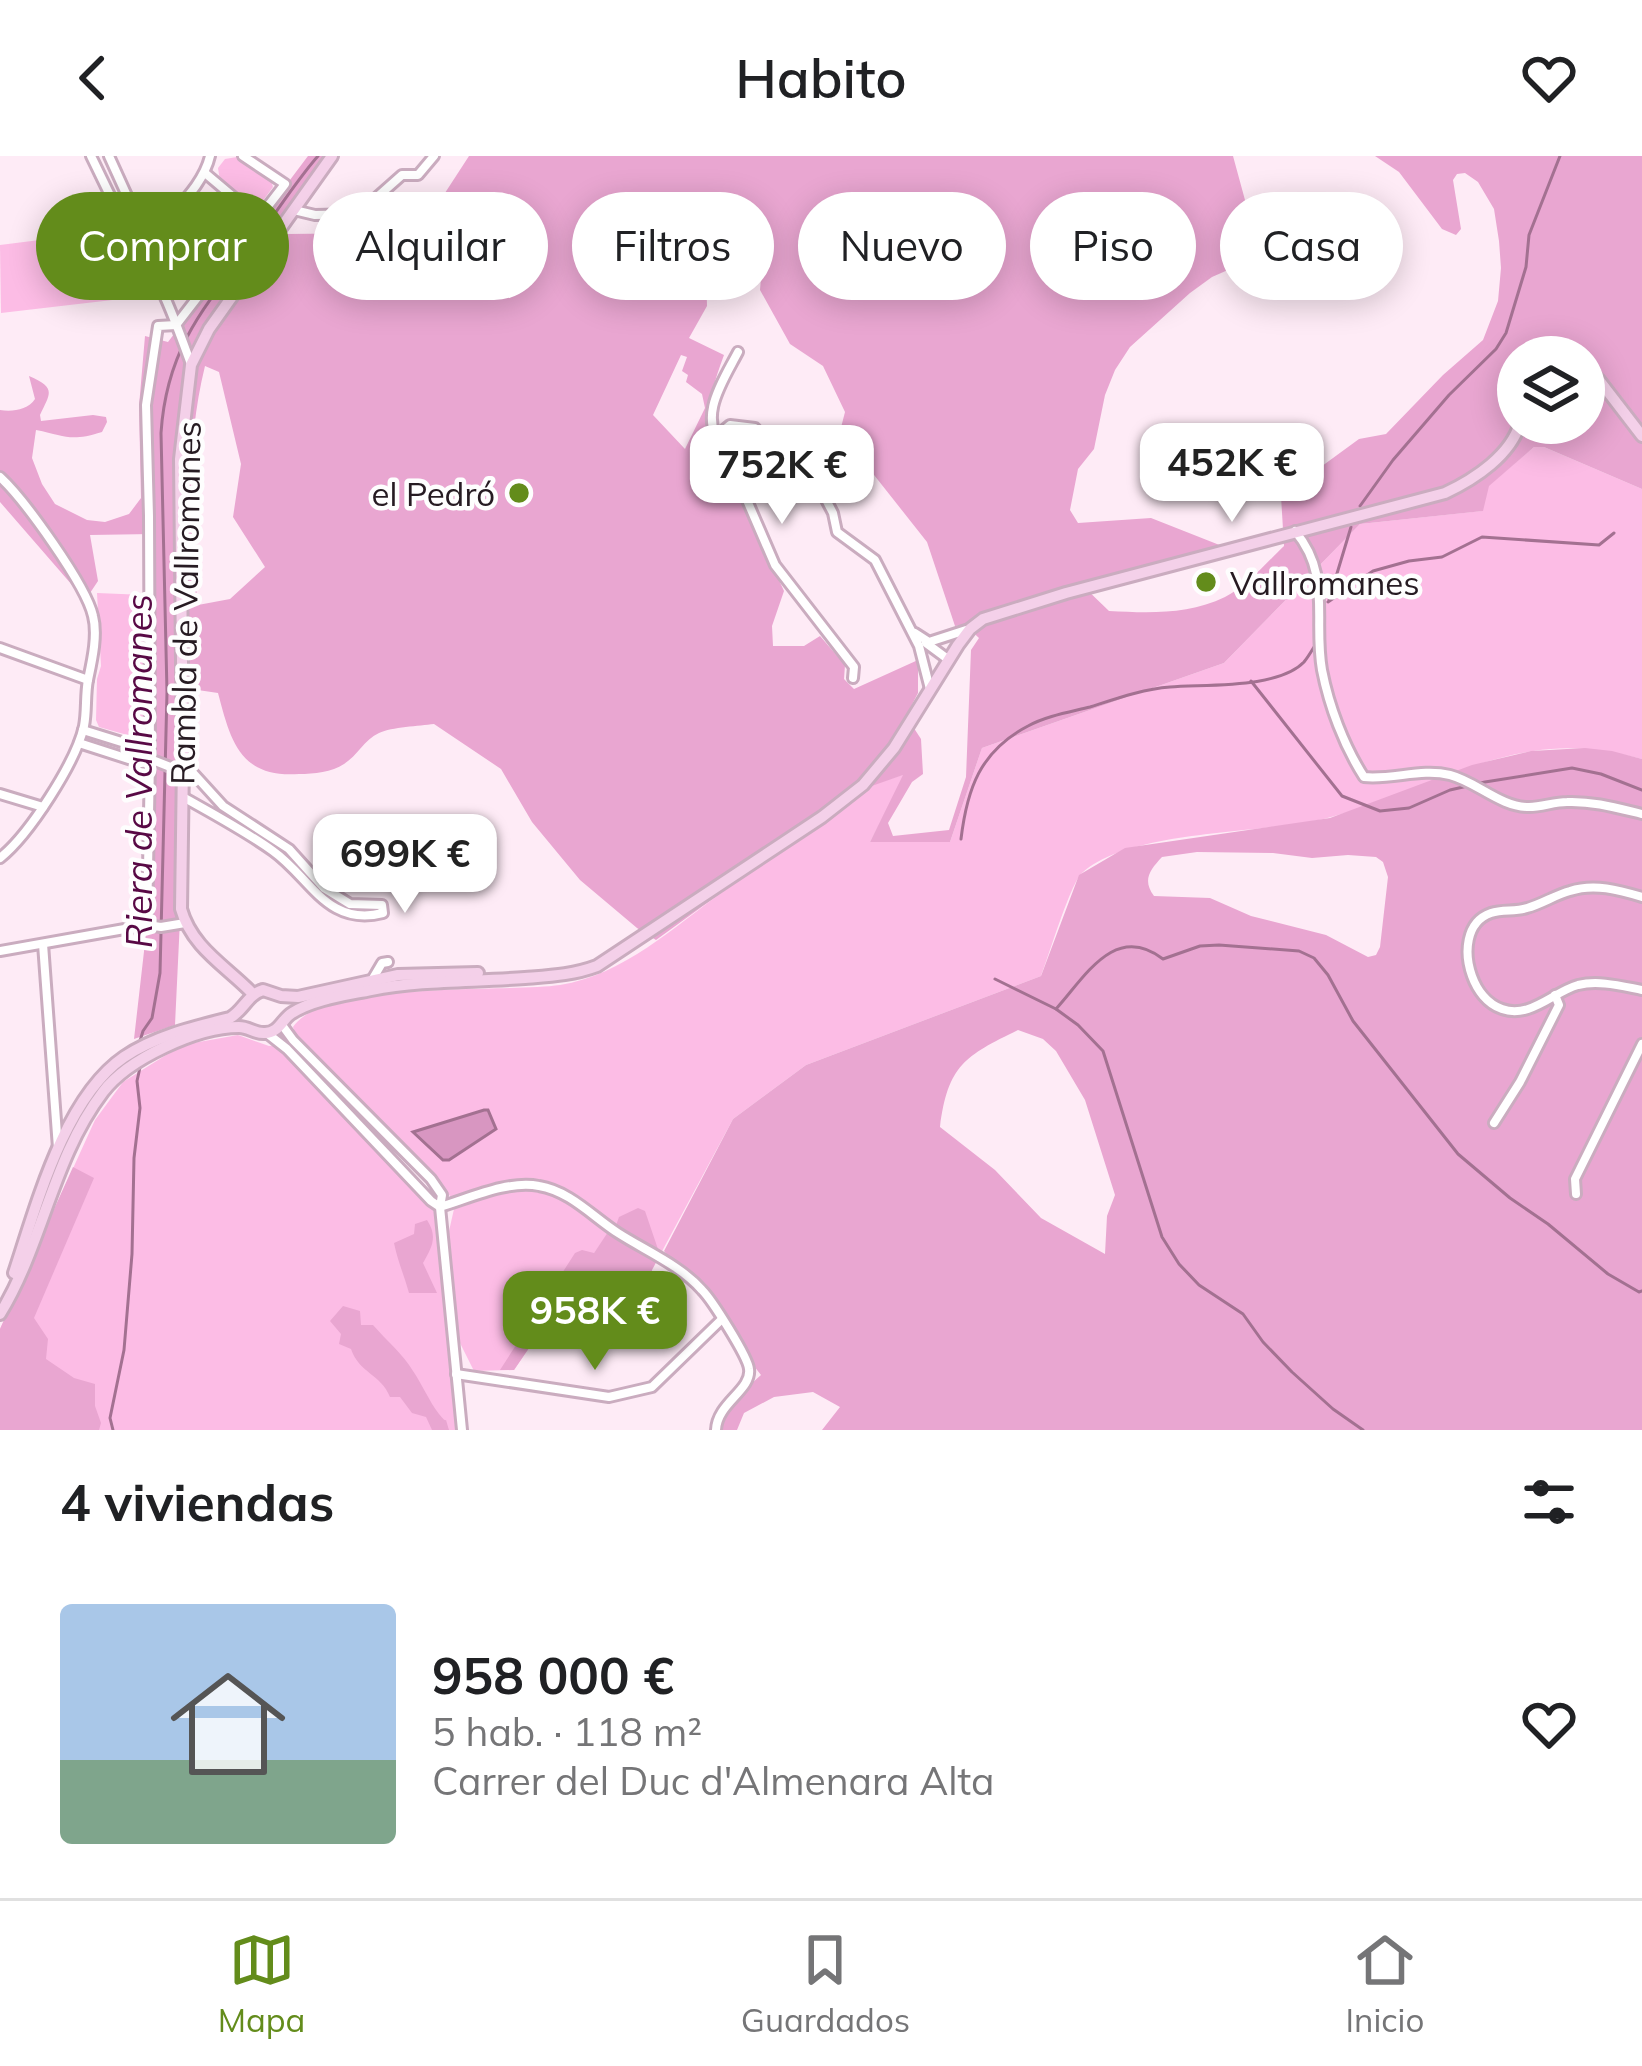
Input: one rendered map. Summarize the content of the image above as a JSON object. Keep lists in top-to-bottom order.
{
  "streets": {
    "main road": ["Rambla de Vallromanes"]
  },
  "water": ["Riera de Vallromanes"],
  "places": ["el Pedró", "Vallromanes"],
  "page": {
    "header": "Habito",
    "chip": [
      "Comprar",
      "Alquilar",
      "Filtros",
      "Nuevo",
      "Piso",
      "Casa"
    ],
    "price": [
      "452K €",
      "752K €",
      "699K €",
      "958K €"
    ],
    "heading": "4 viviendas",
    "list": [
      {
        "name": "958 000 €",
        "note": "5 hab. · 118 m² · Carrer del Duc d'Almenara Alta"
      }
    ],
    "tabs": ["Mapa", "Guardados", "Inicio"]
  }
}
